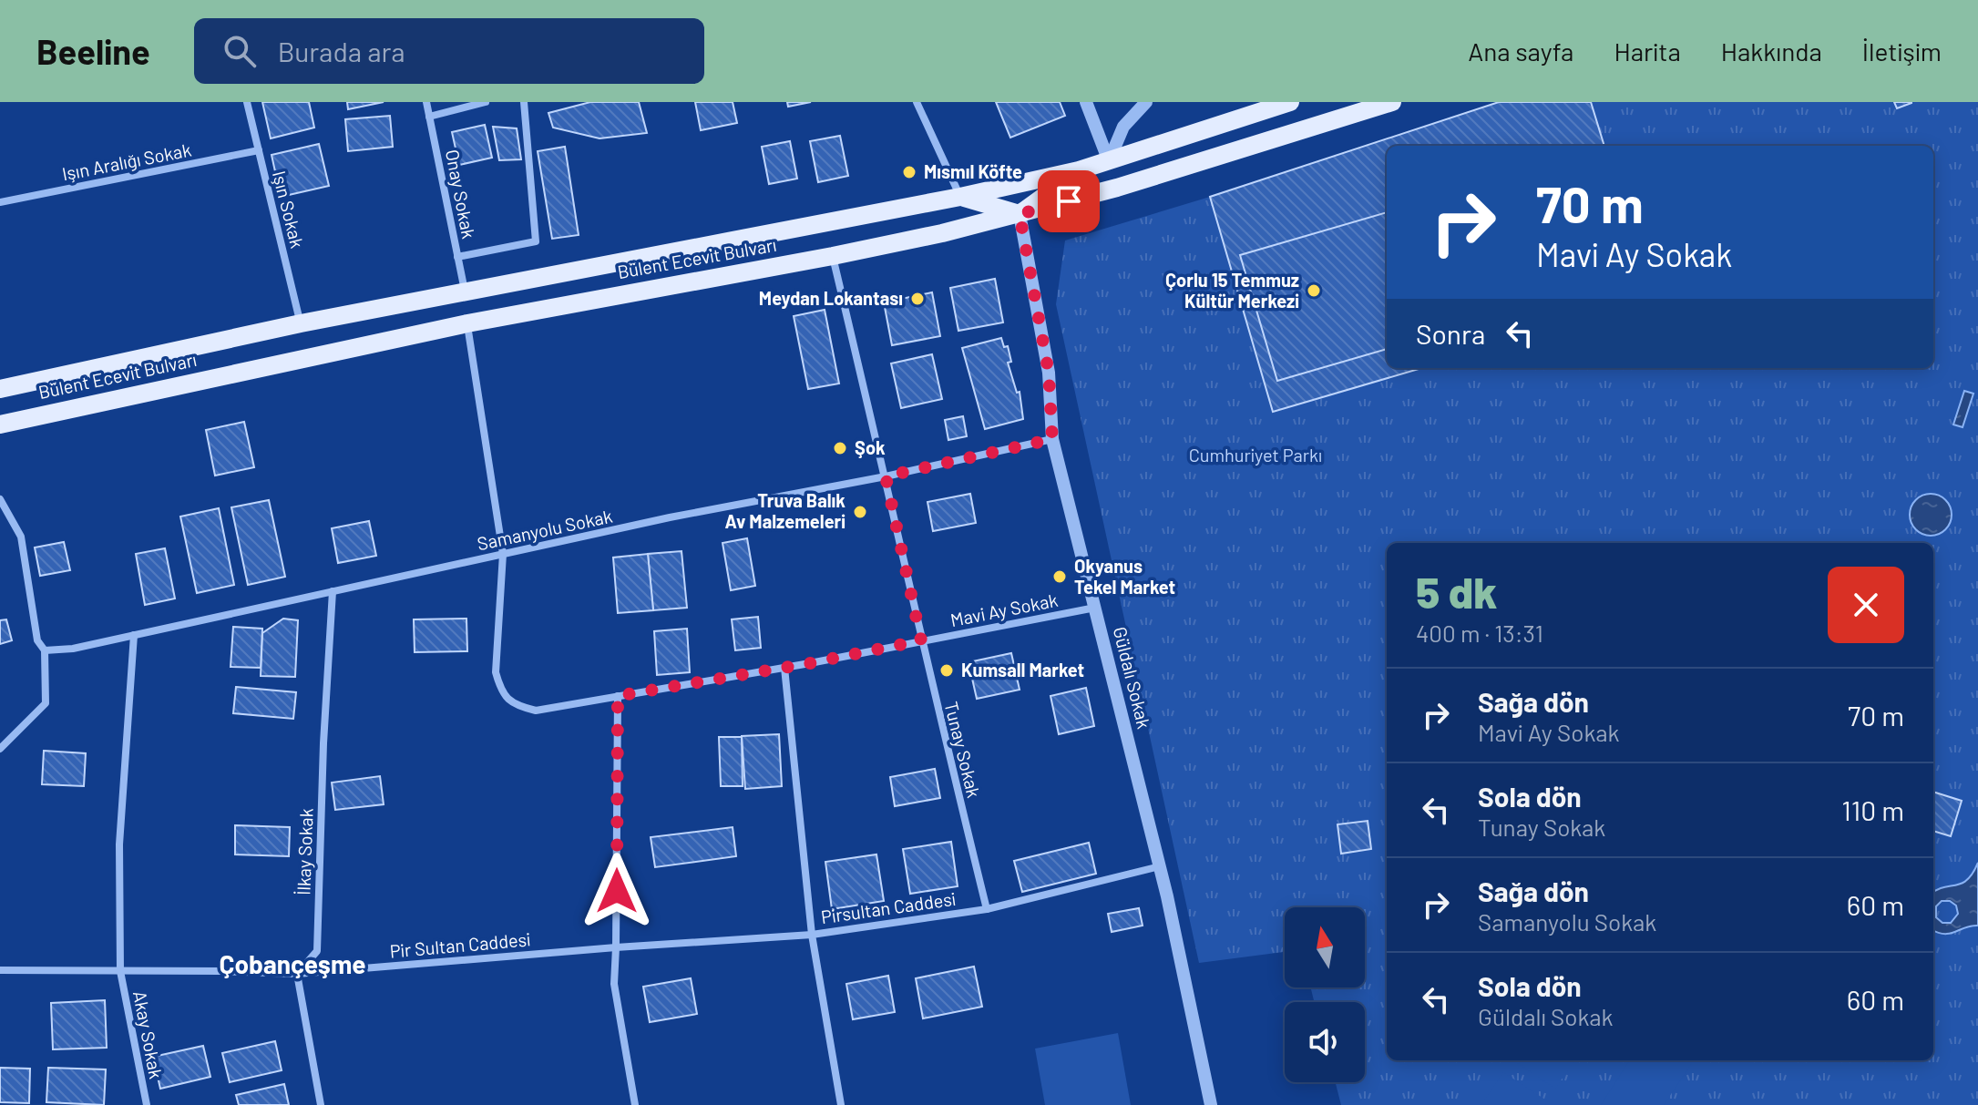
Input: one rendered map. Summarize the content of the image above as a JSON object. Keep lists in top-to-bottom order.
{
  "streets": {
    "main road": ["Bülent Ecevit Bulvarı"],
    "street": [
      "Işın Aralığı Sokak",
      "Onay Sokak",
      "Işın Sokak",
      "Samanyolu Sokak",
      "Mavi Ay Sokak",
      "Güldalı Sokak",
      "Tunay Sokak",
      "İlkay Sokak",
      "Pirsultan Caddesi",
      "Pir Sultan Caddesi",
      "Akay Sokak"
    ]
  },
  "crossings": [
    ["Işın Aralığı Sokak", "Işın Sokak"],
    ["Onay Sokak", "Bülent Ecevit Bulvarı"],
    ["Işın Sokak", "Bülent Ecevit Bulvarı"],
    ["Bülent Ecevit Bulvarı", "Mavi Ay Sokak"],
    ["Bülent Ecevit Bulvarı", "Güldalı Sokak"],
    ["Bülent Ecevit Bulvarı", "Tunay Sokak"],
    ["Samanyolu Sokak", "Mavi Ay Sokak"],
    ["Samanyolu Sokak", "Güldalı Sokak"],
    ["Samanyolu Sokak", "Tunay Sokak"],
    ["Samanyolu Sokak", "İlkay Sokak"],
    ["Samanyolu Sokak", "Akay Sokak"],
    ["Mavi Ay Sokak", "Güldalı Sokak"],
    ["Mavi Ay Sokak", "Tunay Sokak"],
    ["Güldalı Sokak", "Pirsultan Caddesi"],
    ["Tunay Sokak", "Pirsultan Caddesi"],
    ["İlkay Sokak", "Pir Sultan Caddesi"],
    ["Pirsultan Caddesi", "Pir Sultan Caddesi"],
    ["Pir Sultan Caddesi", "Akay Sokak"]
  ],
  "districts": ["Çobançeşme"],
  "parks": ["Cumhuriyet Parkı"],
  "places": [
    "Mısmıl Köfte",
    "Çorlu 15 Temmuz Kültür Merkezi",
    "Meydan Lokantası",
    "Şok",
    "Truva Balık Av Malzemeleri",
    "Okyanus Tekel Market",
    "Kumsall Market"
  ],
  "north": "top",
  "page": {
    "header": "Beeline",
    "search": "Burada ara",
    "nav": [
      "Ana sayfa",
      "Harita",
      "Hakkında",
      "İletişim"
    ],
    "turn": ["70 m", "Mavi Ay Sokak"],
    "then": "Sonra",
    "heading": ["5 dk", "400 m · 13:31"],
    "list": [
      {
        "name": "Sağa dön",
        "note": "Mavi Ay Sokak",
        "value": "70 m"
      },
      {
        "name": "Sola dön",
        "note": "Tunay Sokak",
        "value": "110 m"
      },
      {
        "name": "Sağa dön",
        "note": "Samanyolu Sokak",
        "value": "60 m"
      },
      {
        "name": "Sola dön",
        "note": "Güldalı Sokak",
        "value": "60 m"
      }
    ]
  }
}
